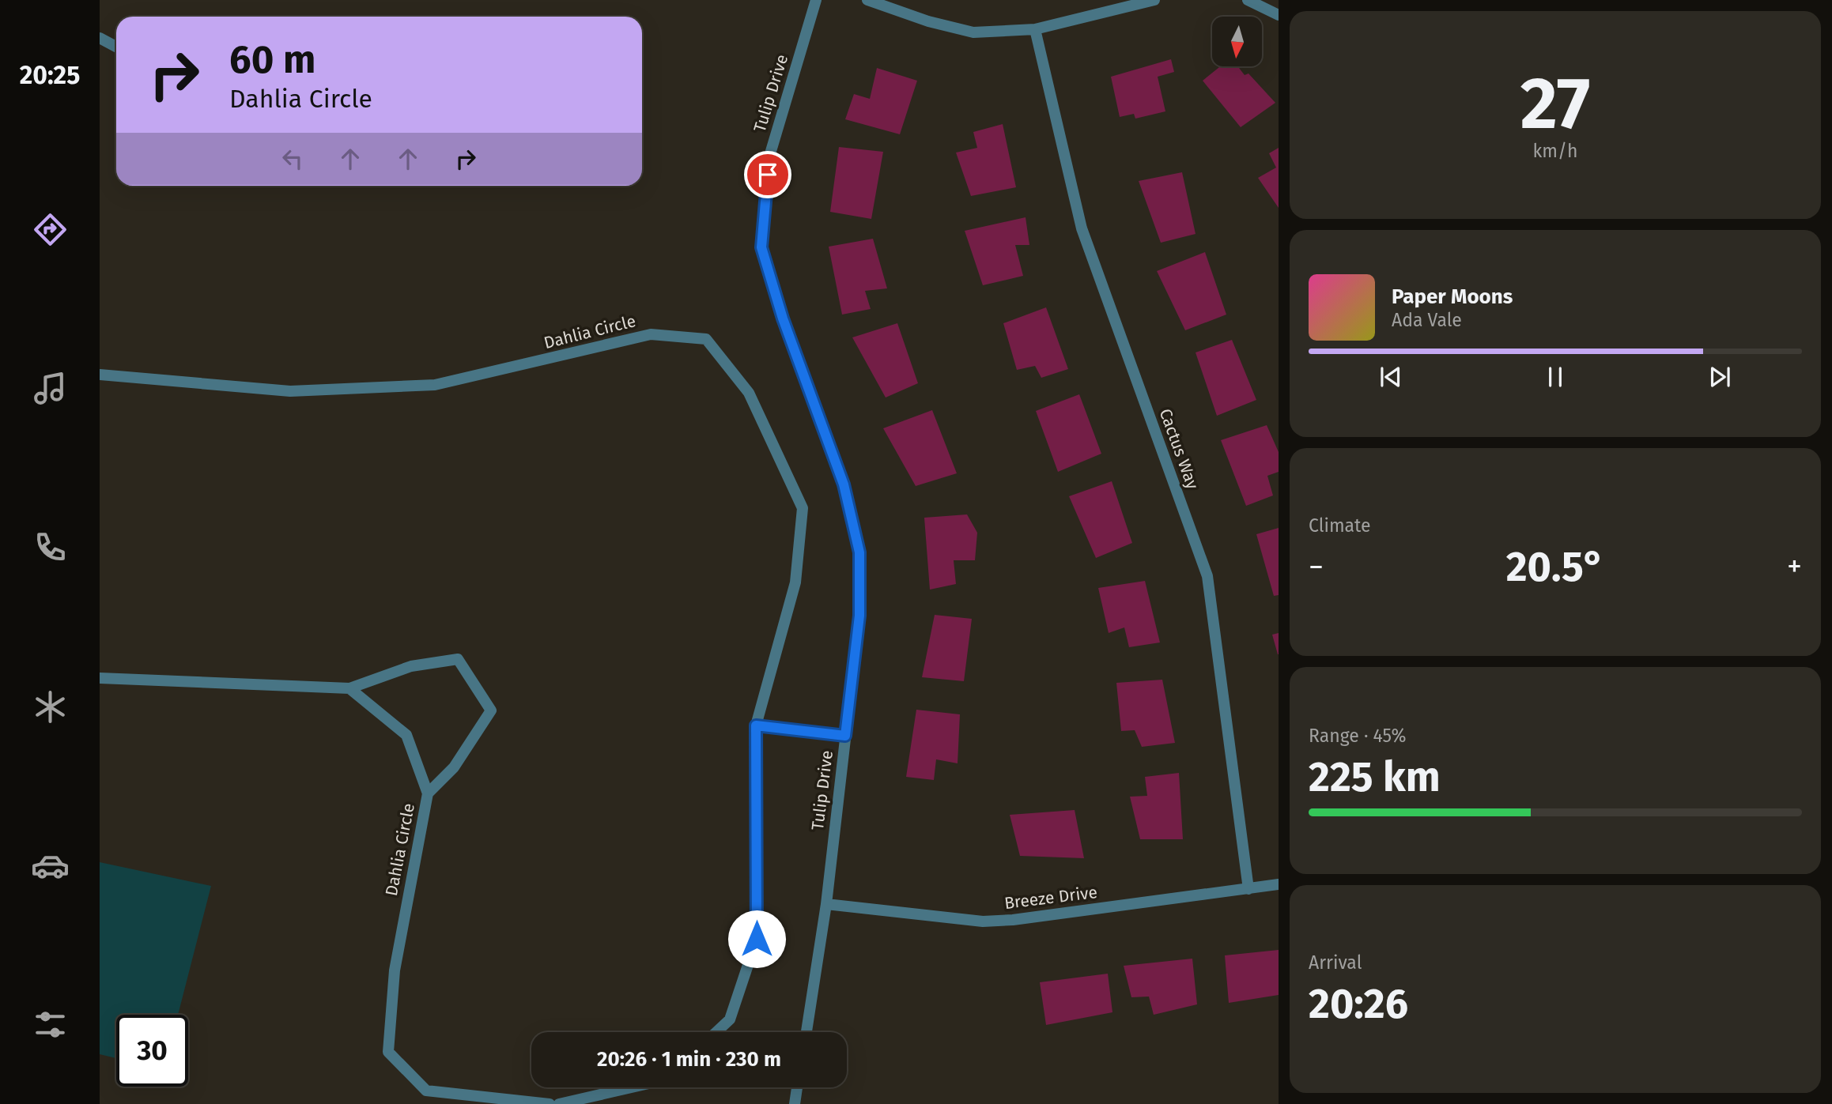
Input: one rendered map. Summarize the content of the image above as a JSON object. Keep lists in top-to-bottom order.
{
  "streets": {
    "street": [
      "Tulip Drive",
      "Dahlia Circle",
      "Cactus Way",
      "Breeze Drive"
    ]
  },
  "crossings": [
    ["Tulip Drive", "Breeze Drive"],
    ["Cactus Way", "Breeze Drive"]
  ],
  "north": "bottom",
  "page": {
    "tabs": "20:25",
    "tile": [
      ["27", "km/h"],
      "Climate",
      ["Range · 45%", "225 km"],
      ["Arrival", "20:26"]
    ],
    "turn": ["60 m", "Dahlia Circle"],
    "song": ["Paper Moons", "Ada Vale"],
    "heat": ["−", "20.5°", "+"],
    "limit": "30",
    "trip": "20:26 · 1 min · 230 m"
  }
}
